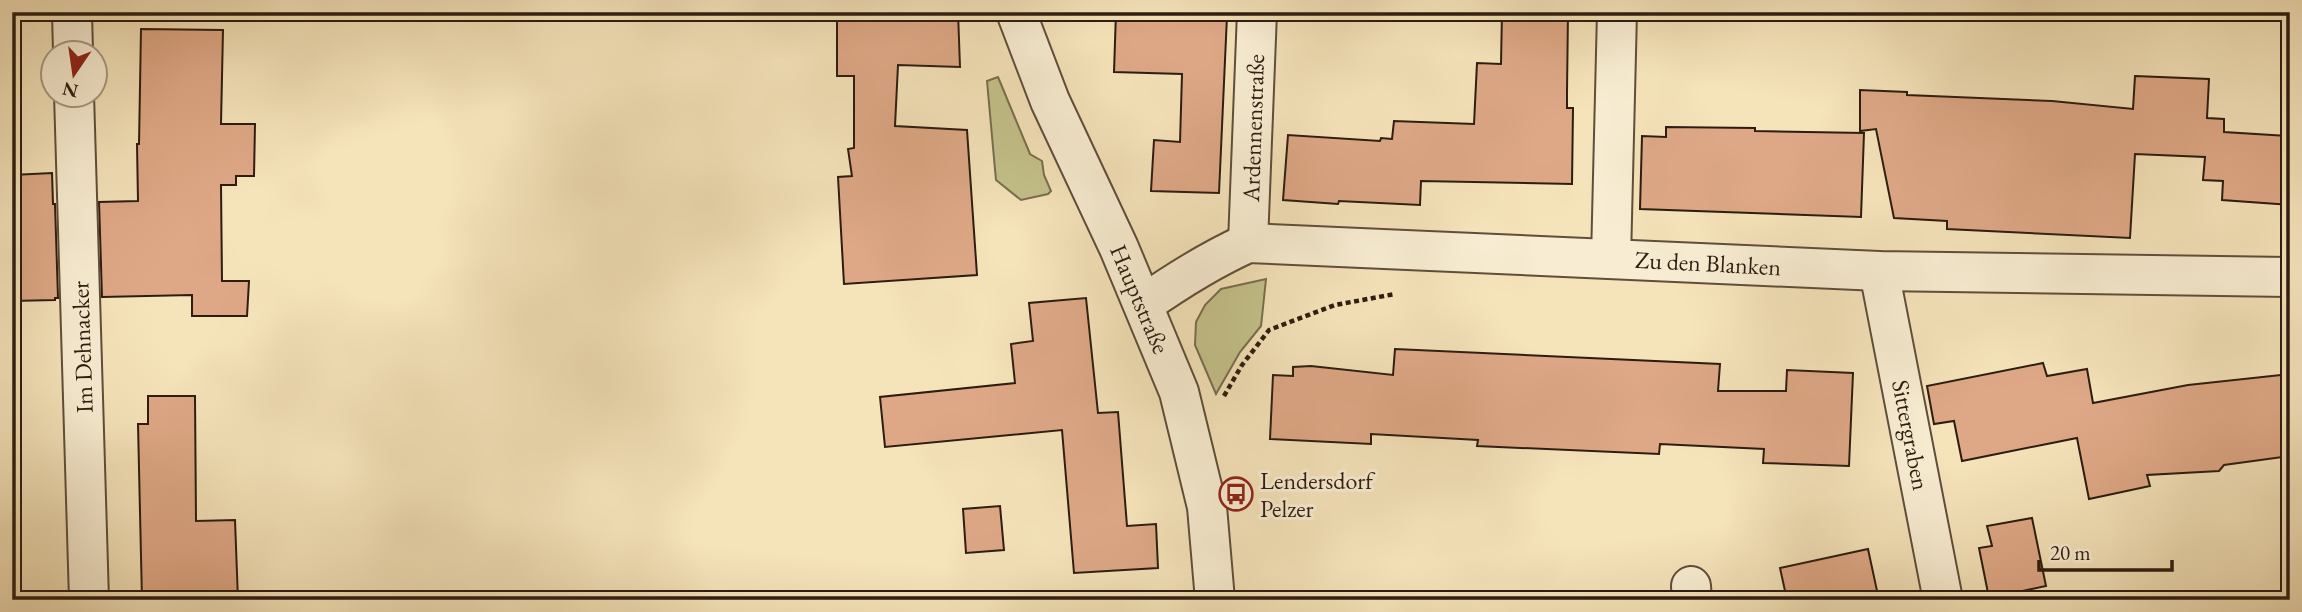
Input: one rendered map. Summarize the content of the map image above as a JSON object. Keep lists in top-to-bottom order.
{
  "streets": {
    "street": [
      "Ardennenstraße",
      "Zu den Blanken",
      "Hauptstraße",
      "Im Dehnacker",
      "Sittergraben"
    ]
  },
  "crossings": [
    ["Ardennenstraße", "Zu den Blanken"],
    ["Zu den Blanken", "Hauptstraße"],
    ["Zu den Blanken", "Sittergraben"]
  ],
  "places": {
    "bus stop": ["Lendersdorf Pelzer"]
  },
  "scale_bar": "20 m",
  "north": "bottom"
}
